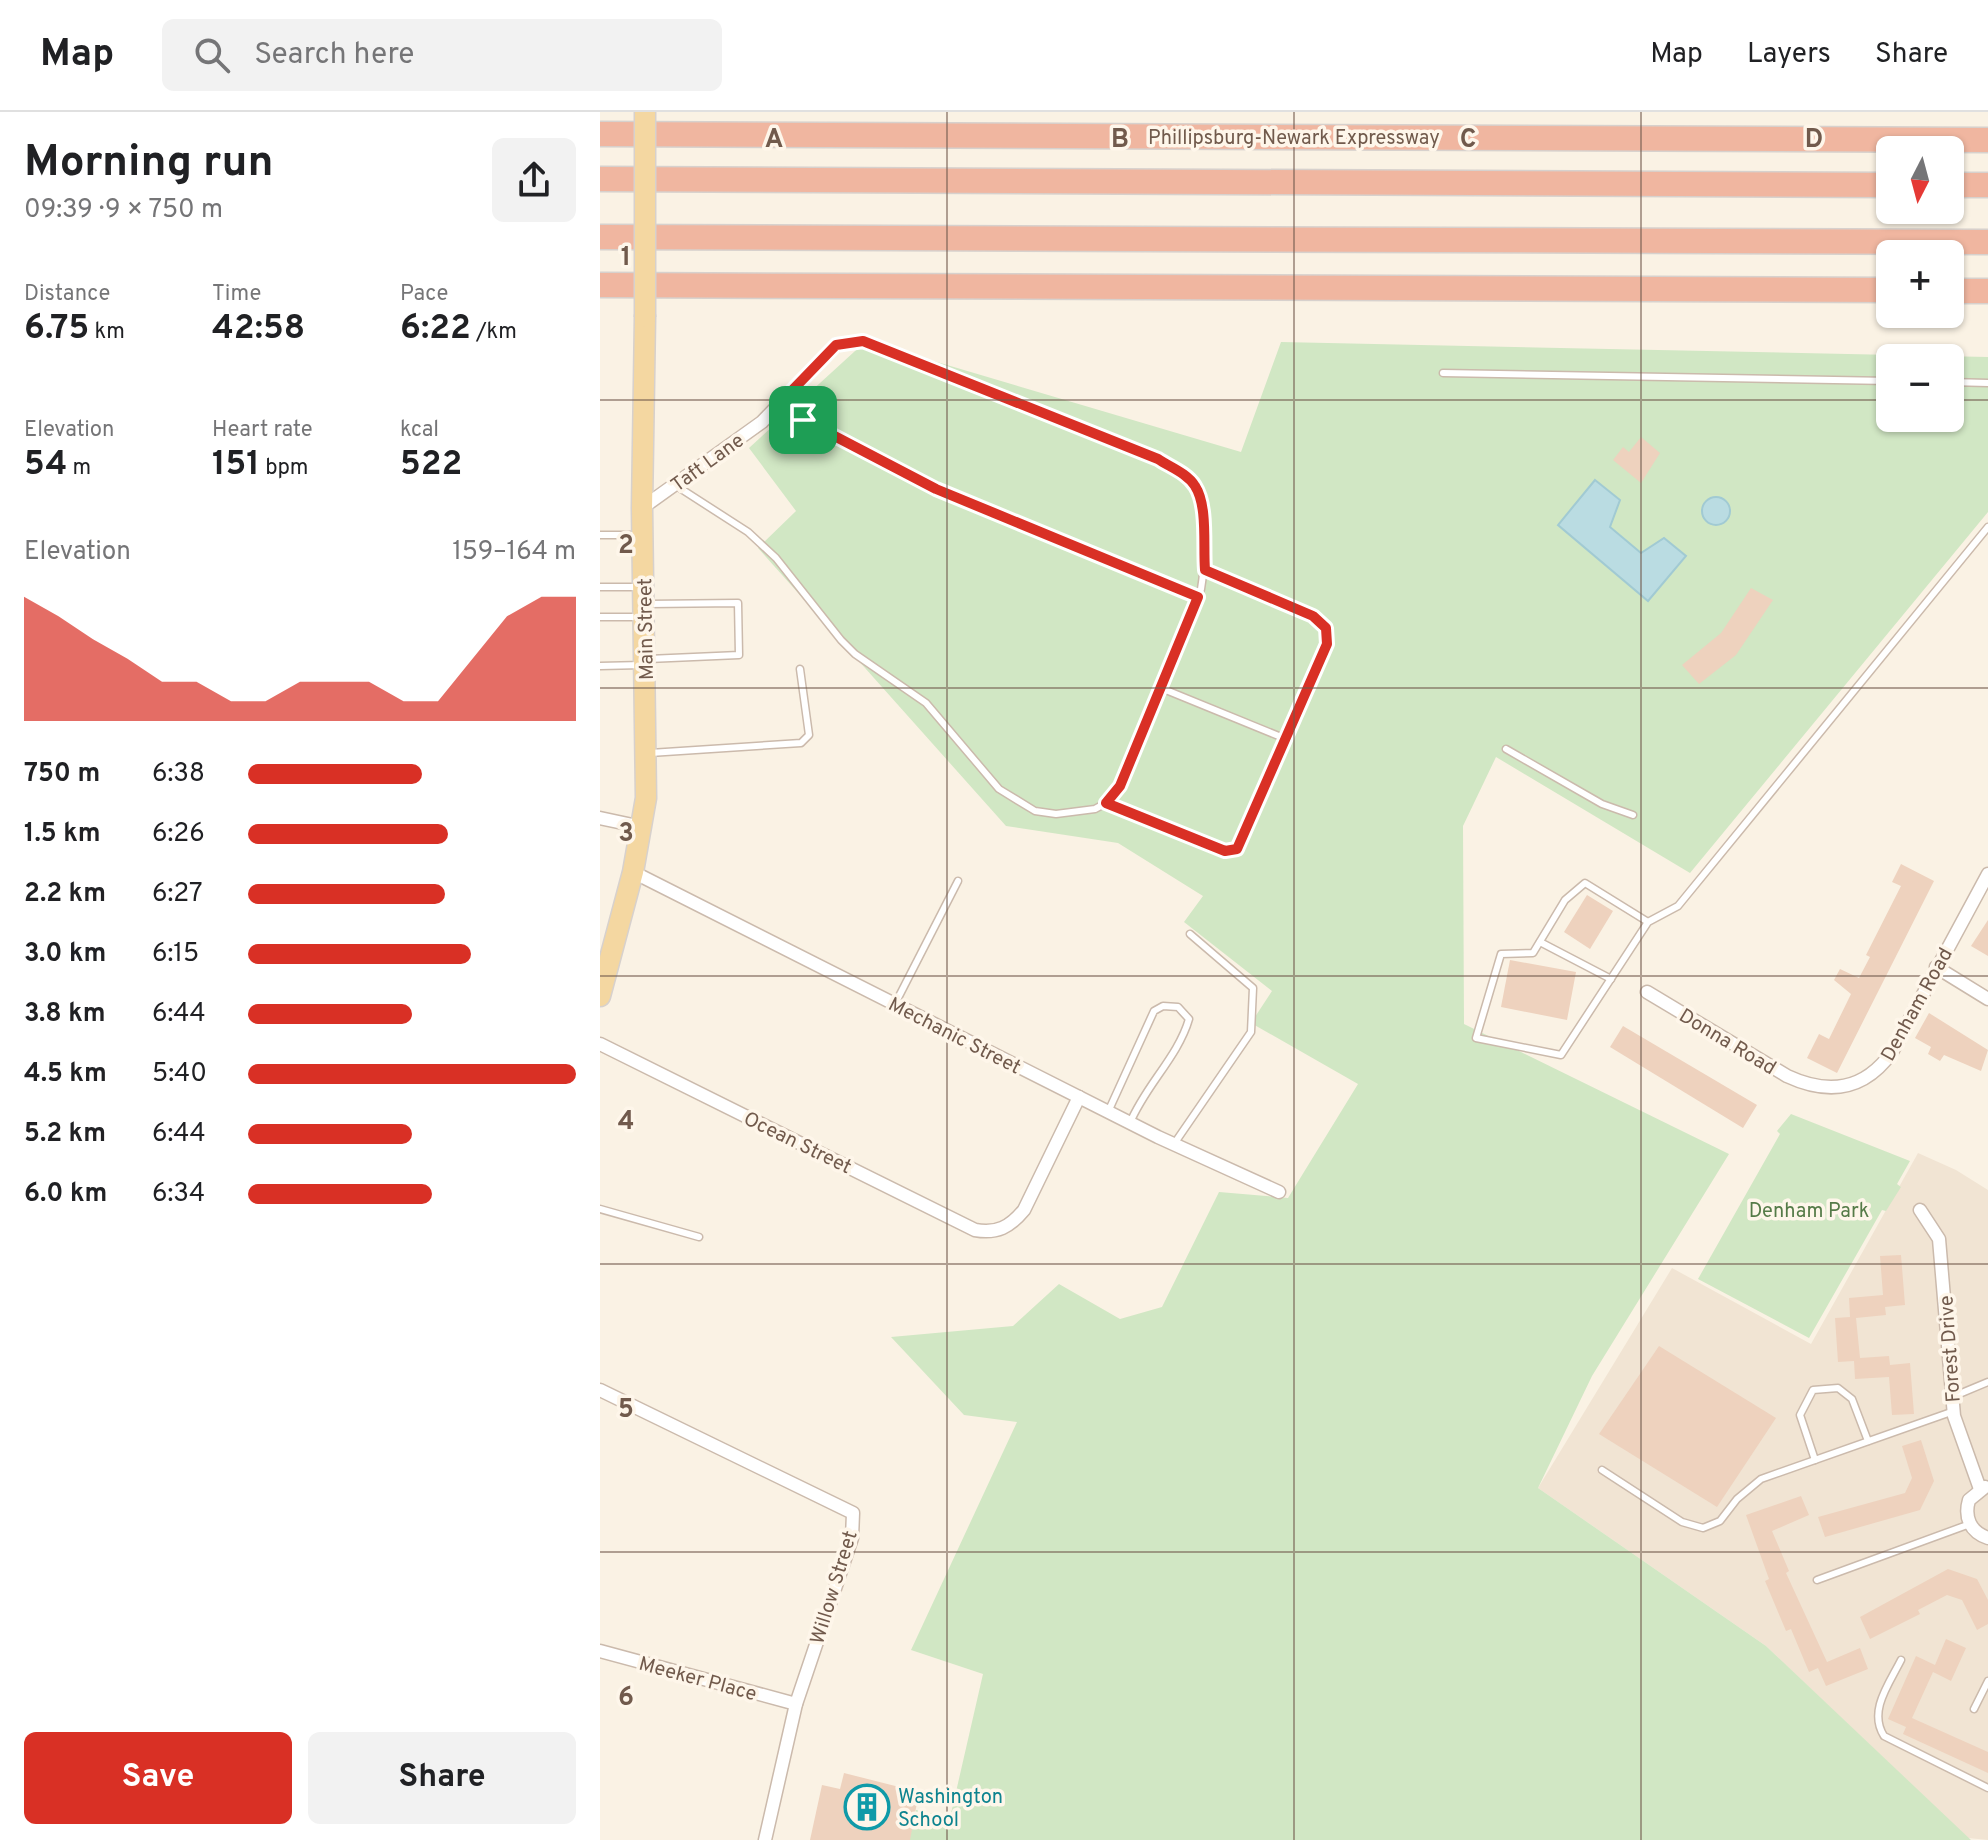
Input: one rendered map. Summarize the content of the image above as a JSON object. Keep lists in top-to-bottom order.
{
  "streets": {
    "highway": ["Phillipsburg-Newark Expressway"],
    "main road": ["Main Street"],
    "street": [
      "Taft Lane",
      "Denham Road",
      "Mechanic Street",
      "Donna Road",
      "Ocean Street",
      "Forest Drive",
      "Willow Street",
      "Meeker Place"
    ]
  },
  "crossings": [
    ["Taft Lane", "Main Street"],
    ["Main Street", "Mechanic Street"],
    ["Denham Road", "Donna Road"],
    ["Mechanic Street", "Ocean Street"],
    ["Willow Street", "Meeker Place"]
  ],
  "parks": ["Denham Park"],
  "places": {
    "building": ["Washington School"]
  },
  "north": "bottom",
  "page": {
    "header": "Map",
    "search": "Search here",
    "nav": ["Map", "Layers", "Share"],
    "heading": ["Morning run", "09:39 · 9 × 750 m"],
    "map_buttons": ["+", "−"],
    "stats": [
      ["Distance", "6.75 km"],
      ["Time", "42:58"],
      ["Pace", "6:22 /km"],
      ["Elevation", "54 m"],
      ["Heart rate", "151 bpm"],
      ["kcal", "522"]
    ],
    "chart": ["Elevation", "159–164 m"],
    "list": [
      {
        "name": "750 m",
        "note": "6:38"
      },
      {
        "name": "1.5 km",
        "note": "6:26"
      },
      {
        "name": "2.2 km",
        "note": "6:27"
      },
      {
        "name": "3.0 km",
        "note": "6:15"
      },
      {
        "name": "3.8 km",
        "note": "6:44"
      },
      {
        "name": "4.5 km",
        "note": "5:40"
      },
      {
        "name": "5.2 km",
        "note": "6:44"
      },
      {
        "name": "6.0 km",
        "note": "6:34"
      }
    ],
    "buttons": ["Save", "Share"]
  },
  "grid": {
    "columns": [
      "A",
      "B",
      "C",
      "D"
    ],
    "rows": [
      "1",
      "2",
      "3",
      "4",
      "5",
      "6"
    ]
  }
}
